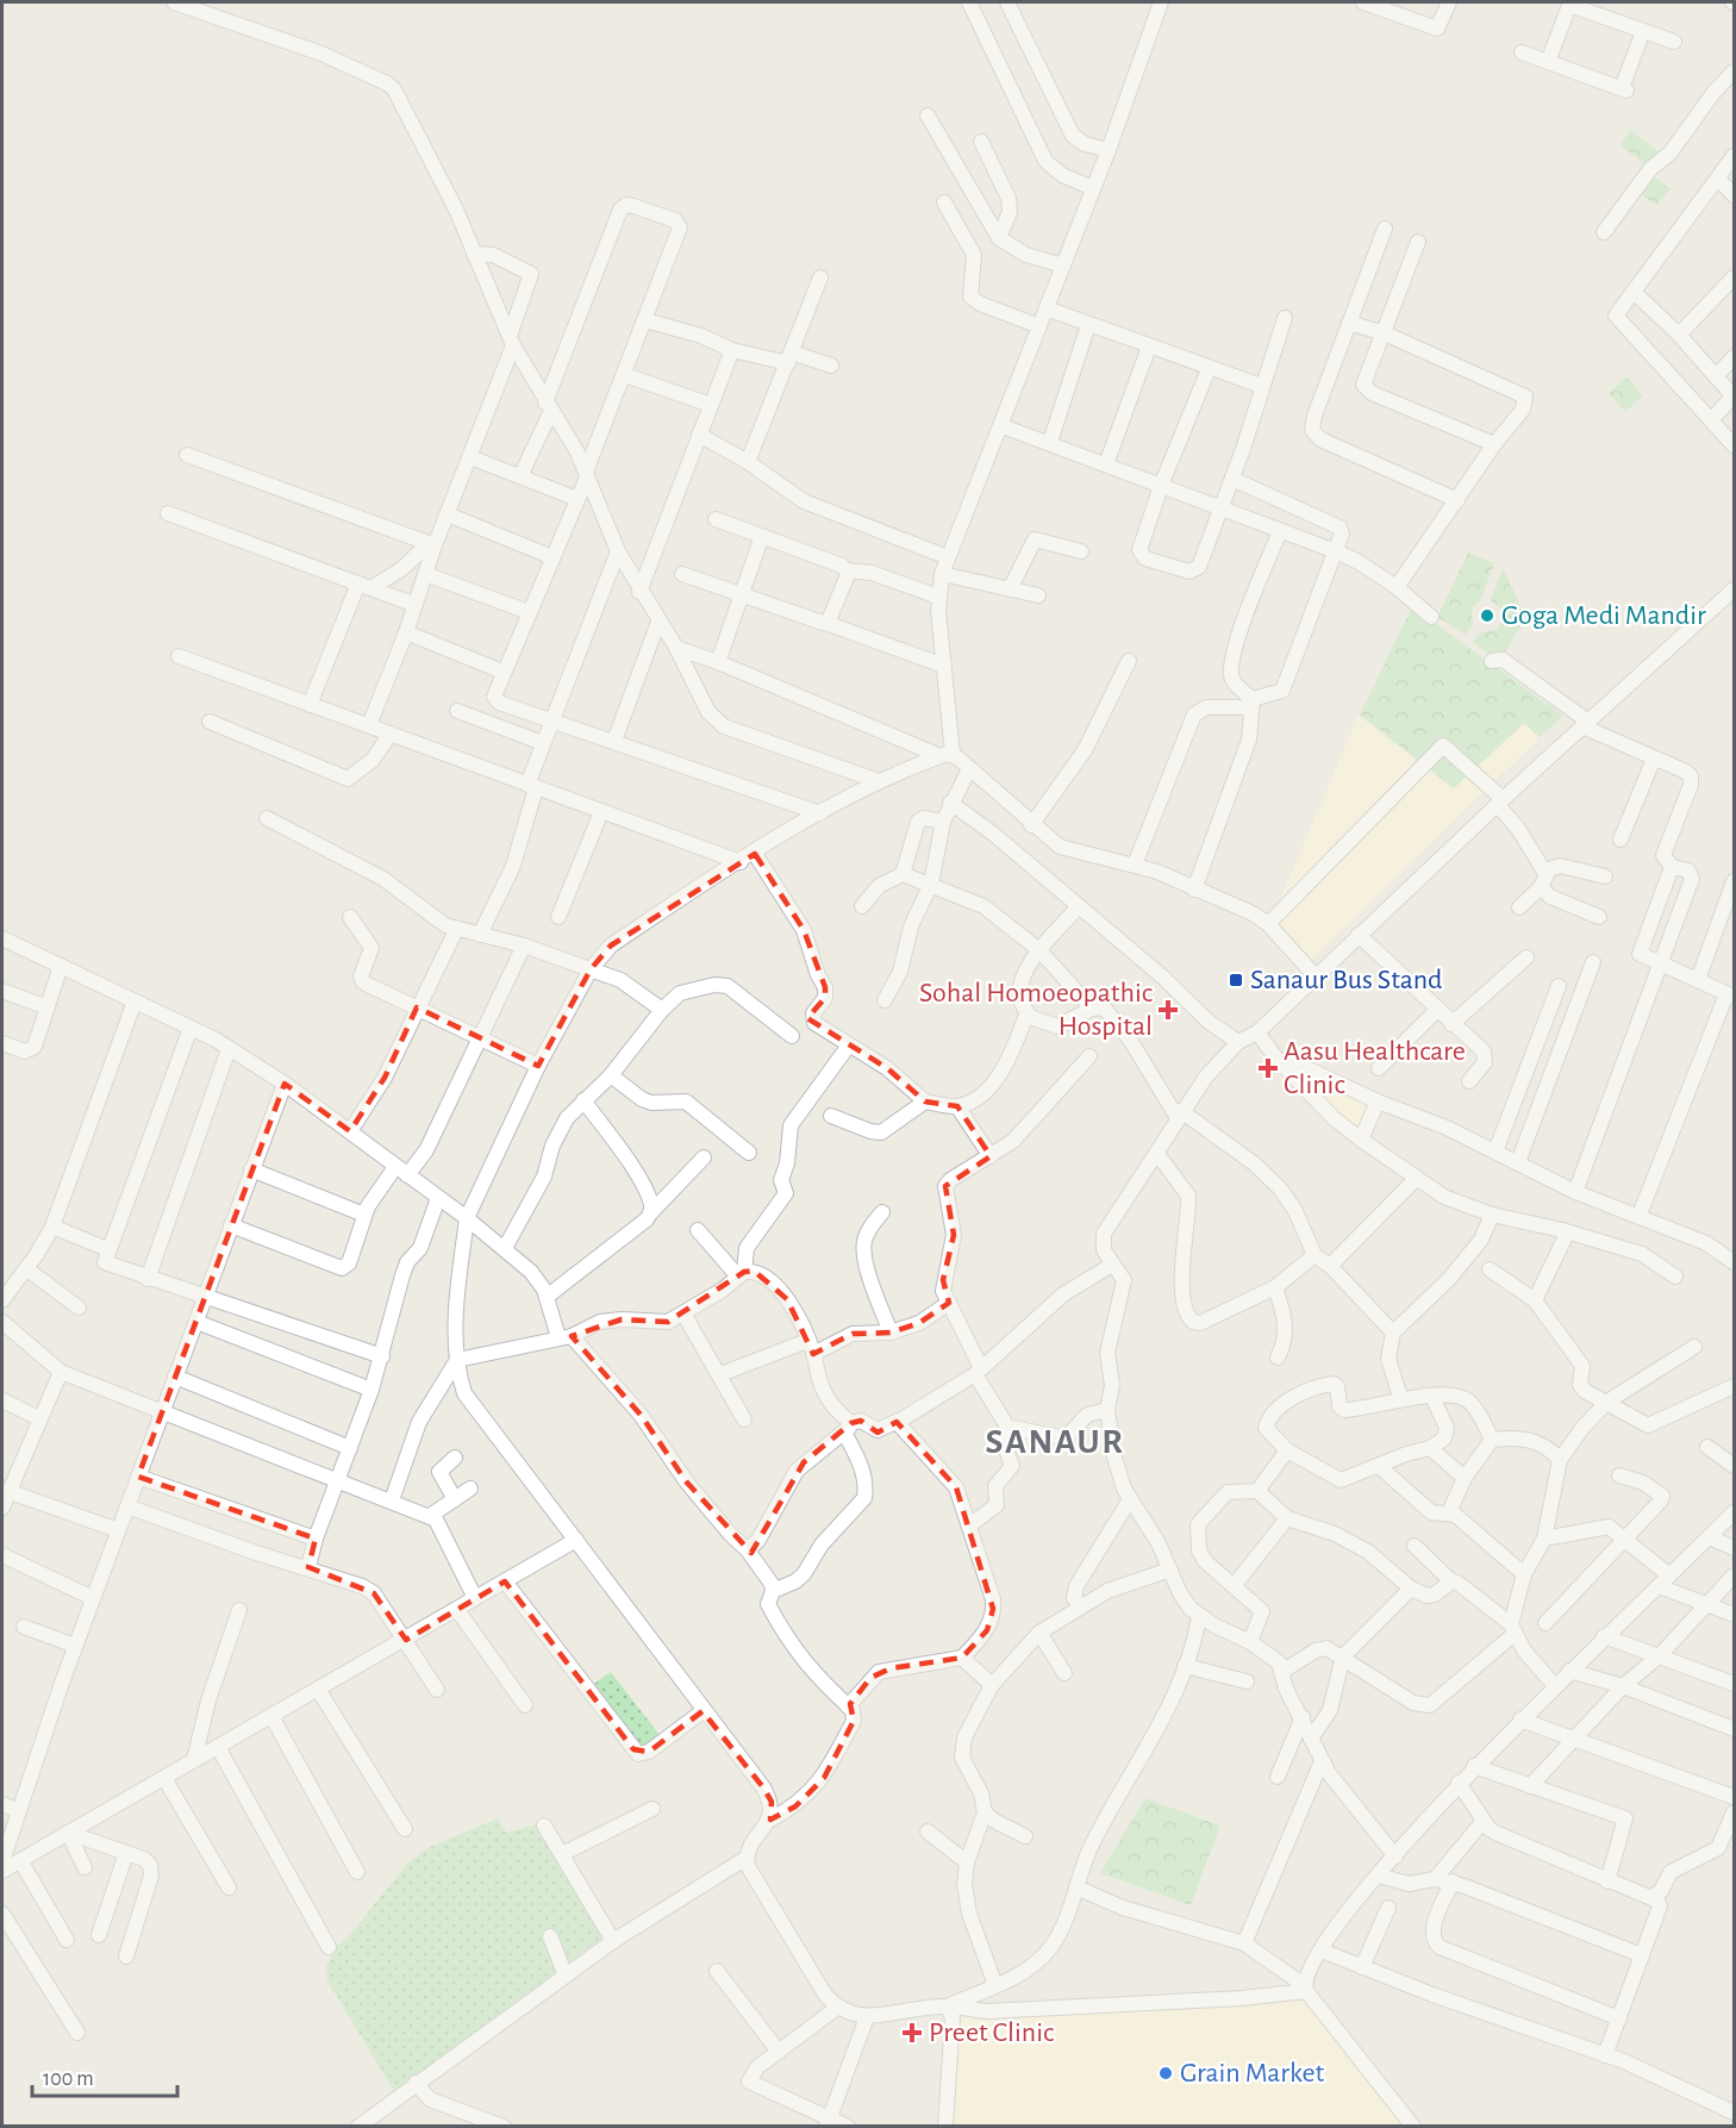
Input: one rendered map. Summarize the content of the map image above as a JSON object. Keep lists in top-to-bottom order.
{
  "districts": ["SANAUR"],
  "places": {
    "other": ["Goga Medi Mandir", "Grain Market"],
    "transit": ["Sanaur Bus Stand"],
    "health": ["Sohal Homoeopathic Hospital", "Aasu Healthcare Clinic", "Preet Clinic"]
  },
  "scale_bar": "100 m"
}
